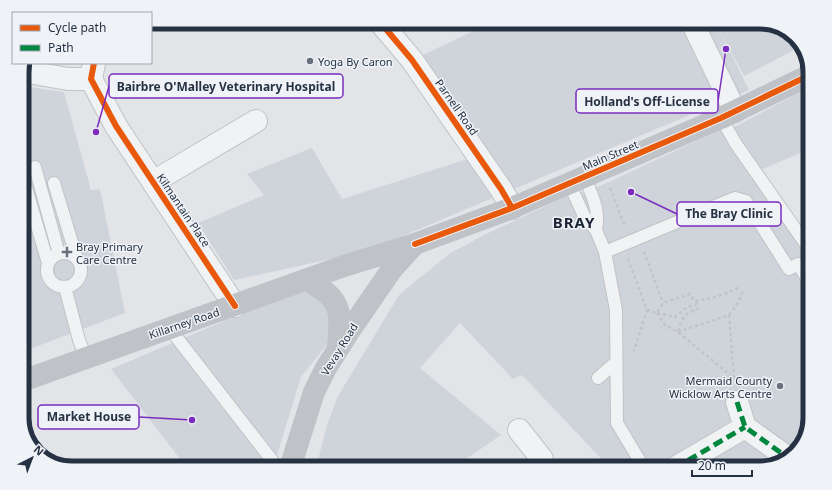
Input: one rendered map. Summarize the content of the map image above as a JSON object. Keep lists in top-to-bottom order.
{
  "streets": {
    "main road": ["Main Street", "Killarney Road", "Vevay Road"],
    "street": ["Parnell Road", "Kilmantain Place"]
  },
  "crossings": [
    ["Parnell Road", "Main Street"],
    ["Main Street", "Killarney Road"],
    ["Main Street", "Vevay Road"],
    ["Kilmantain Place", "Killarney Road"],
    ["Killarney Road", "Vevay Road"]
  ],
  "districts": ["BRAY"],
  "places": {
    "other": [
      "Holland's Off-License",
      "Yoga By Caron",
      "Bairbre O'Malley Veterinary Hospital",
      "The Bray Clinic",
      "Mermaid County Wicklow Arts Centre",
      "Market House"
    ],
    "health": ["Bray Primary Care Centre"]
  },
  "legend": ["Cycle path", "Path"],
  "scale_bar": "20 m",
  "north": "top right"
}
